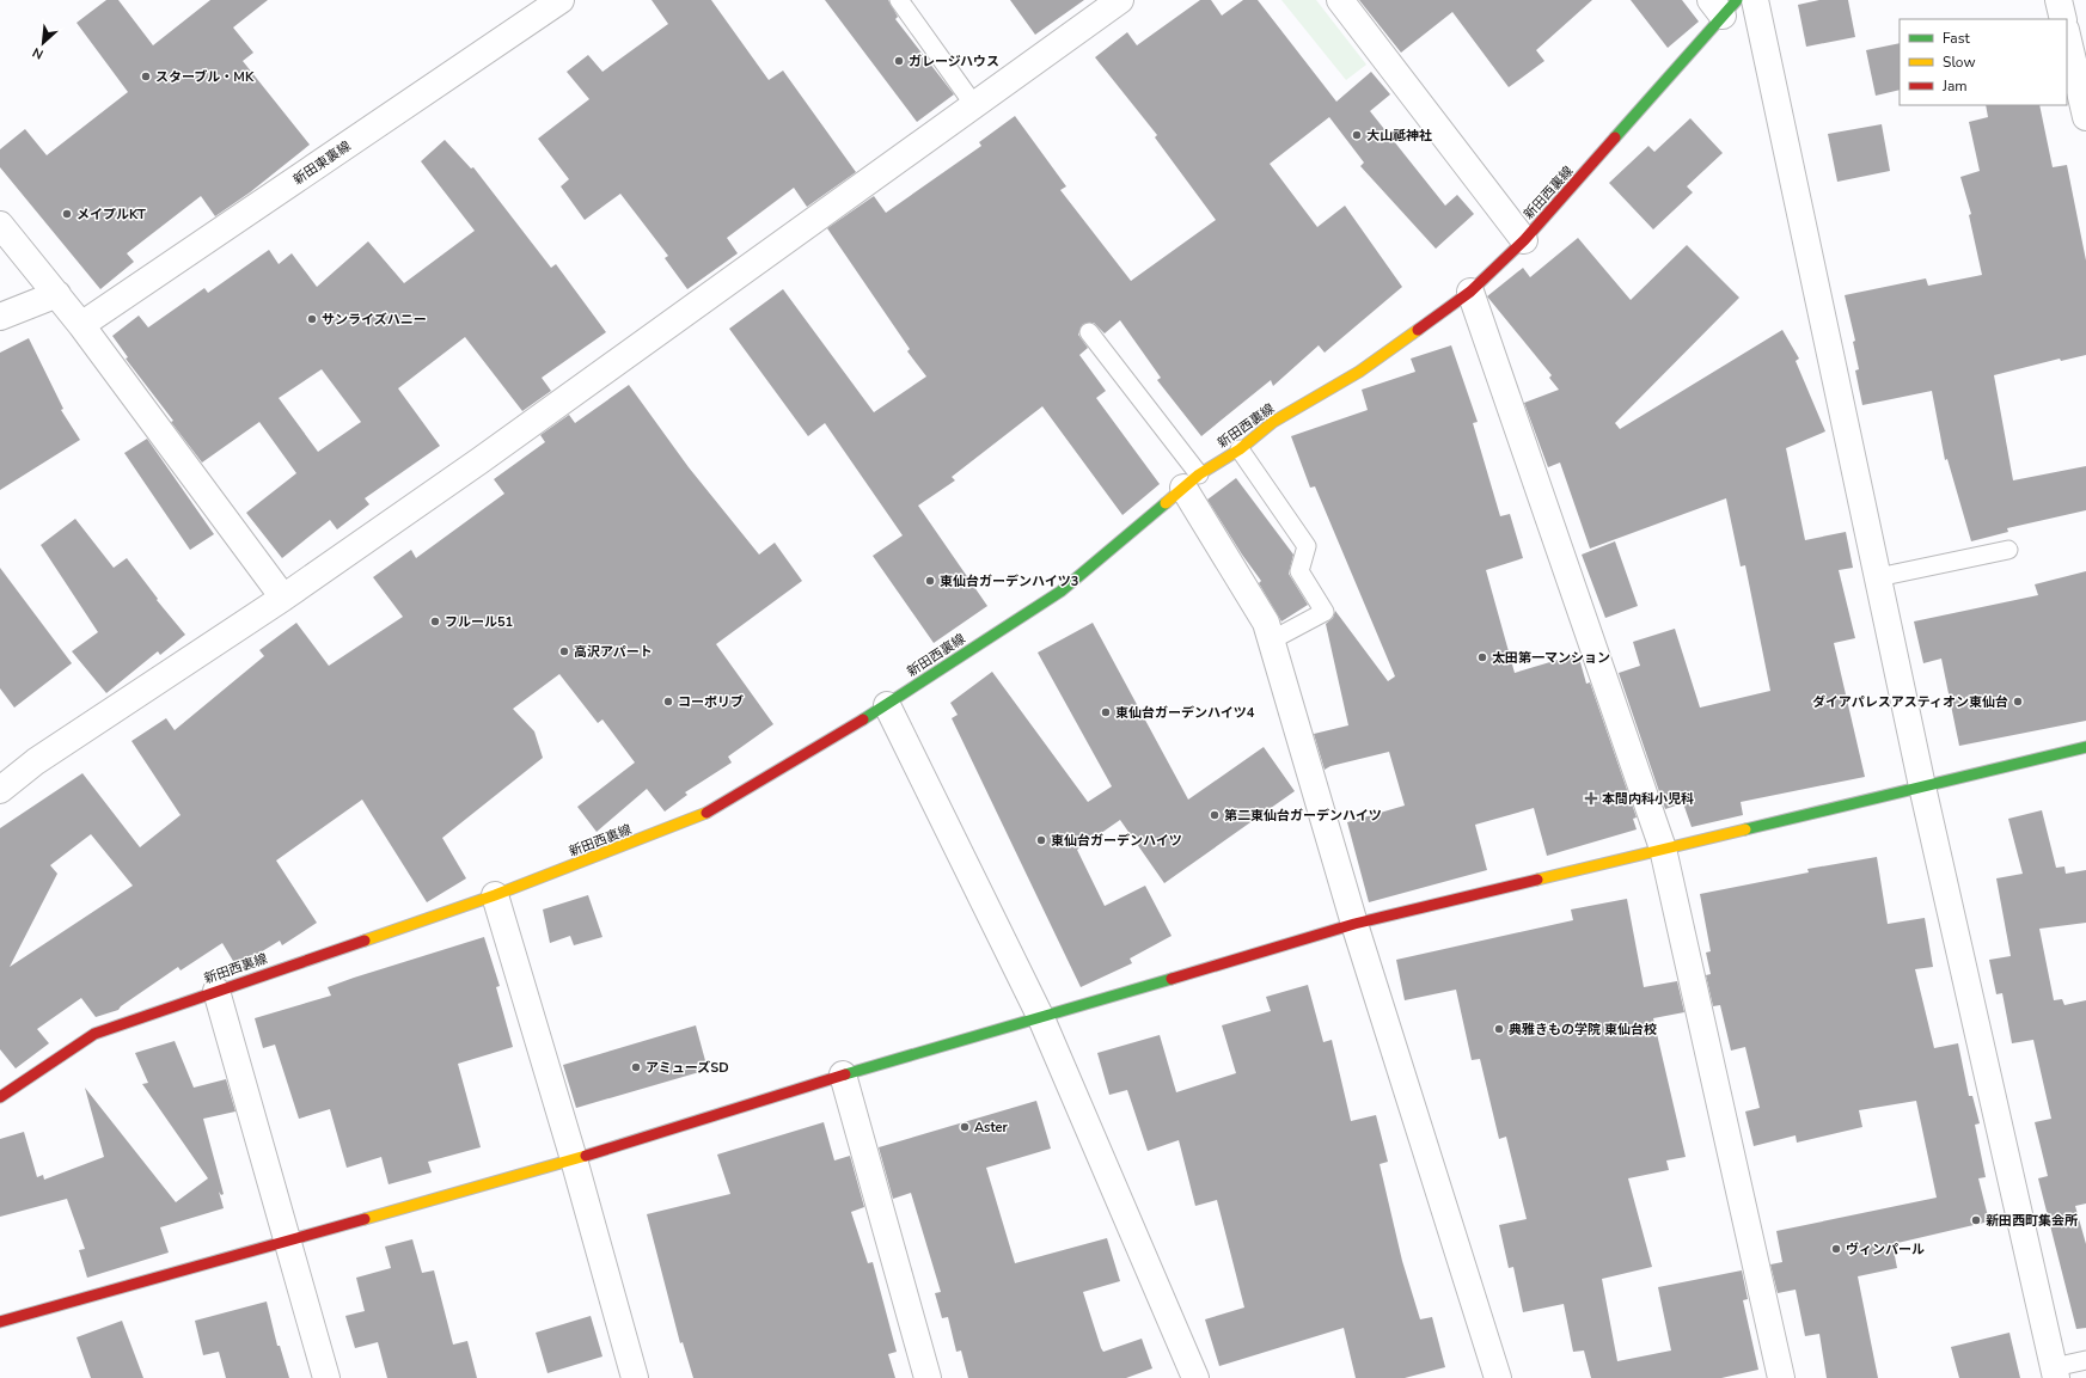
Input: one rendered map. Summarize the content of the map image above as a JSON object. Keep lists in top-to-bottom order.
{
  "streets": {
    "street": ["新田東裏線", "新田西裏線"]
  },
  "places": {
    "other": [
      "ガレージハウス",
      "スターブル・MK",
      "大山祗神社",
      "メイプルKT",
      "サンライズハニー",
      "東仙台ガーデンハイツ3",
      "フルール51",
      "高沢アパート",
      "太田第一マンション",
      "コーポリブ",
      "ダイアパレスアスティオン東仙台",
      "東仙台ガーデンハイツ4",
      "第二東仙台ガーデンハイツ",
      "東仙台ガーデンハイツ",
      "典雅きもの学院 東仙台校",
      "アミューズSD",
      "Aster",
      "新田西町集会所",
      "ヴィンパール"
    ],
    "health": ["本間内科小児科"]
  },
  "legend": ["Fast", "Slow", "Jam"],
  "north": "bottom left"
}
